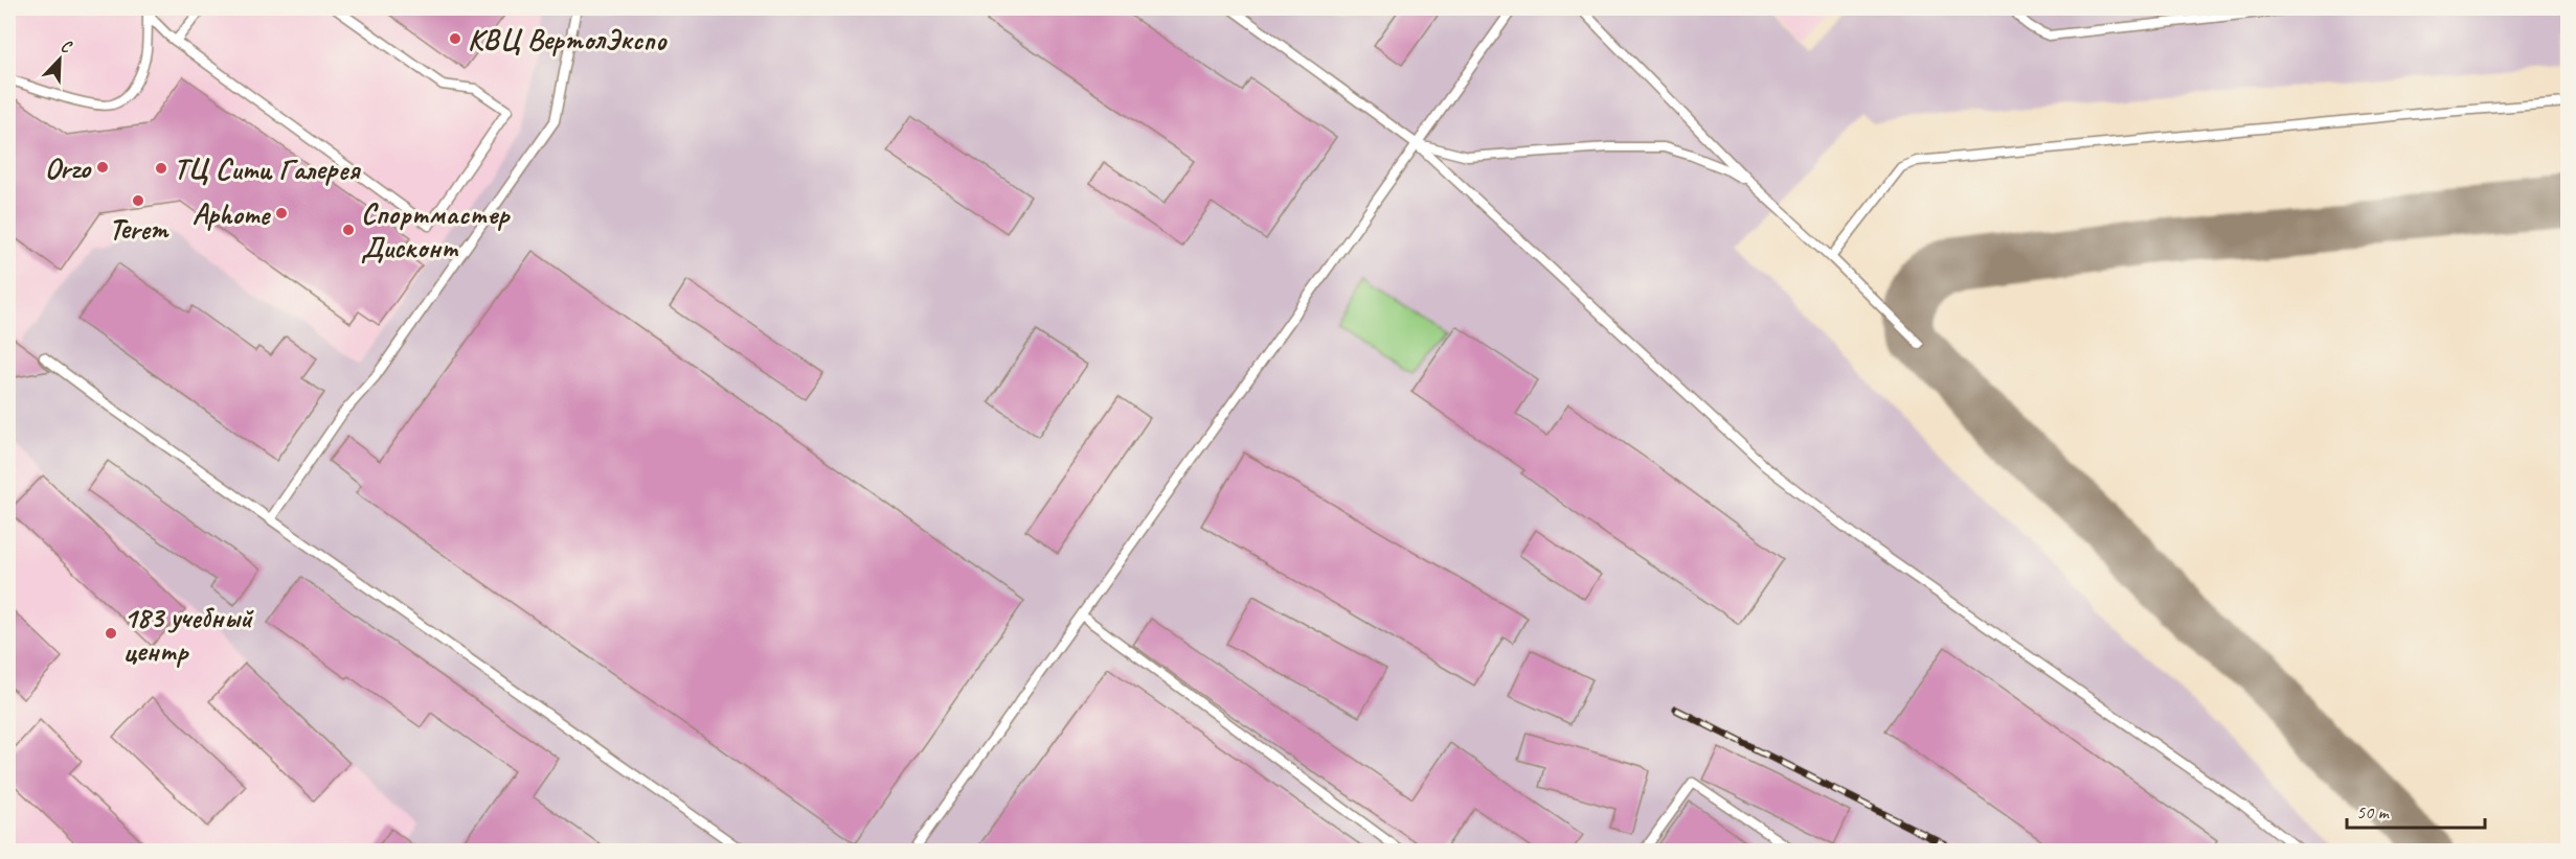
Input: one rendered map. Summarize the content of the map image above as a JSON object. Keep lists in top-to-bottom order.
{
  "places": [
    "КВЦ ВертолЭкспо",
    "Orzo",
    "ТЦ Сити Галерея",
    "Terem",
    "Aphome",
    "Спортмастер Дисконт",
    "183 учебный центр"
  ],
  "scale_bar": "50 m",
  "north": "top right"
}
